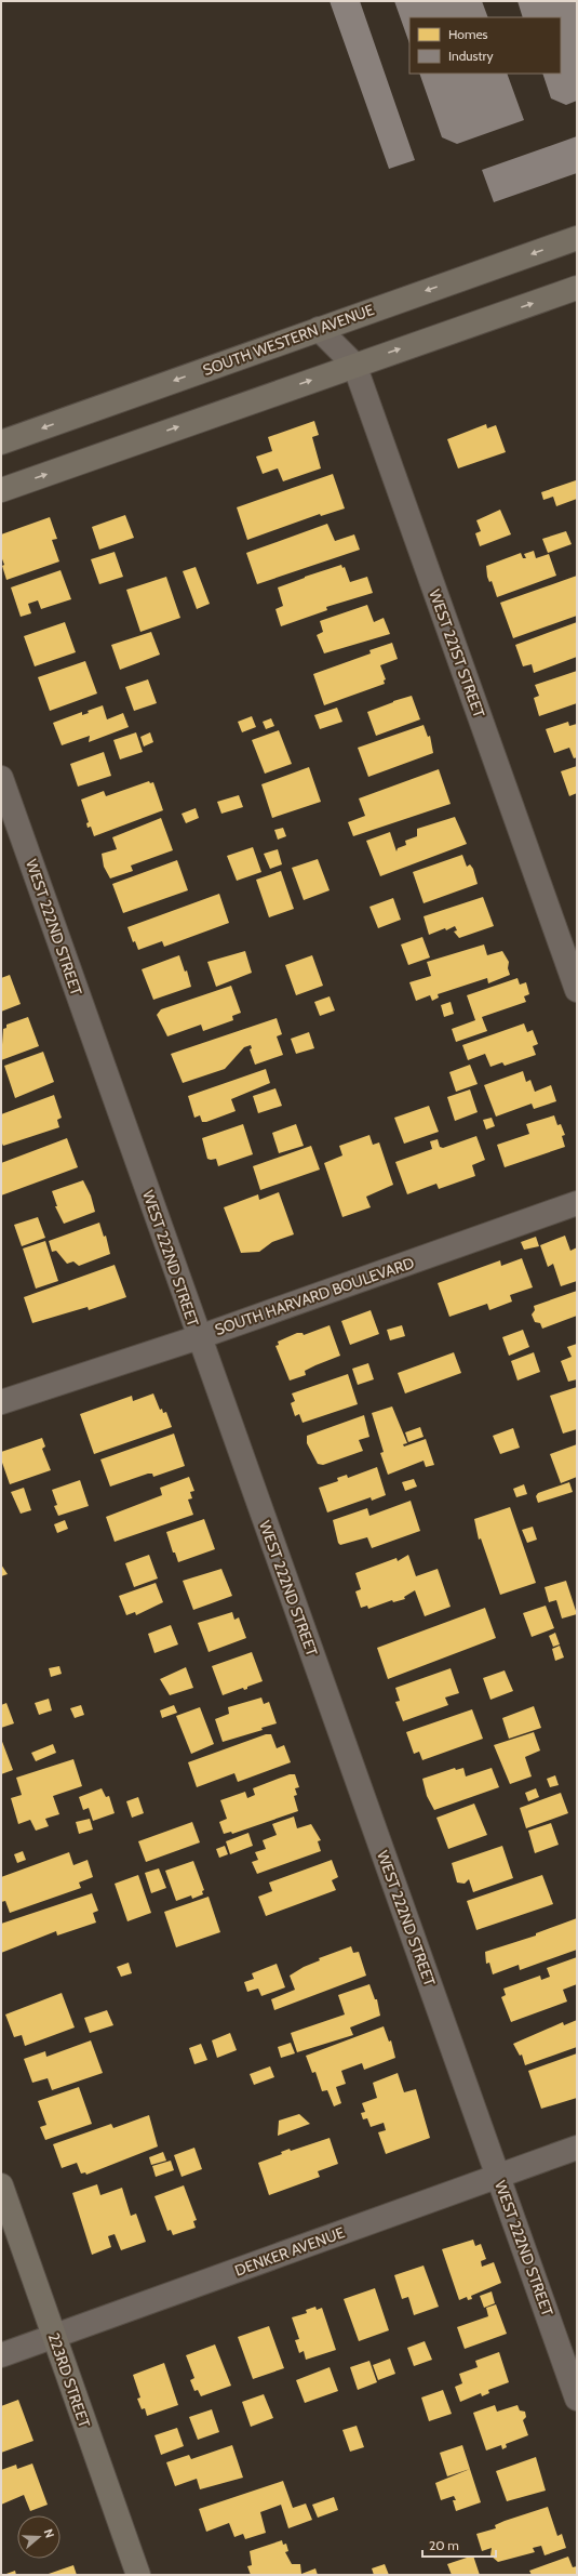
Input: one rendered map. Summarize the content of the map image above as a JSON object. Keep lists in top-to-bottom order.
{
  "streets": {
    "main road": ["SOUTH WESTERN AVENUE", "223RD STREET"],
    "street": [
      "WEST 221ST STREET",
      "WEST 222ND STREET",
      "SOUTH HARVARD BOULEVARD",
      "DENKER AVENUE"
    ]
  },
  "crossings": [
    ["SOUTH WESTERN AVENUE", "WEST 221ST STREET"],
    ["WEST 222ND STREET", "SOUTH HARVARD BOULEVARD"],
    ["WEST 222ND STREET", "DENKER AVENUE"],
    ["DENKER AVENUE", "223RD STREET"]
  ],
  "legend": ["Homes", "Industry"],
  "scale_bar": "20 m",
  "north": "right"
}
